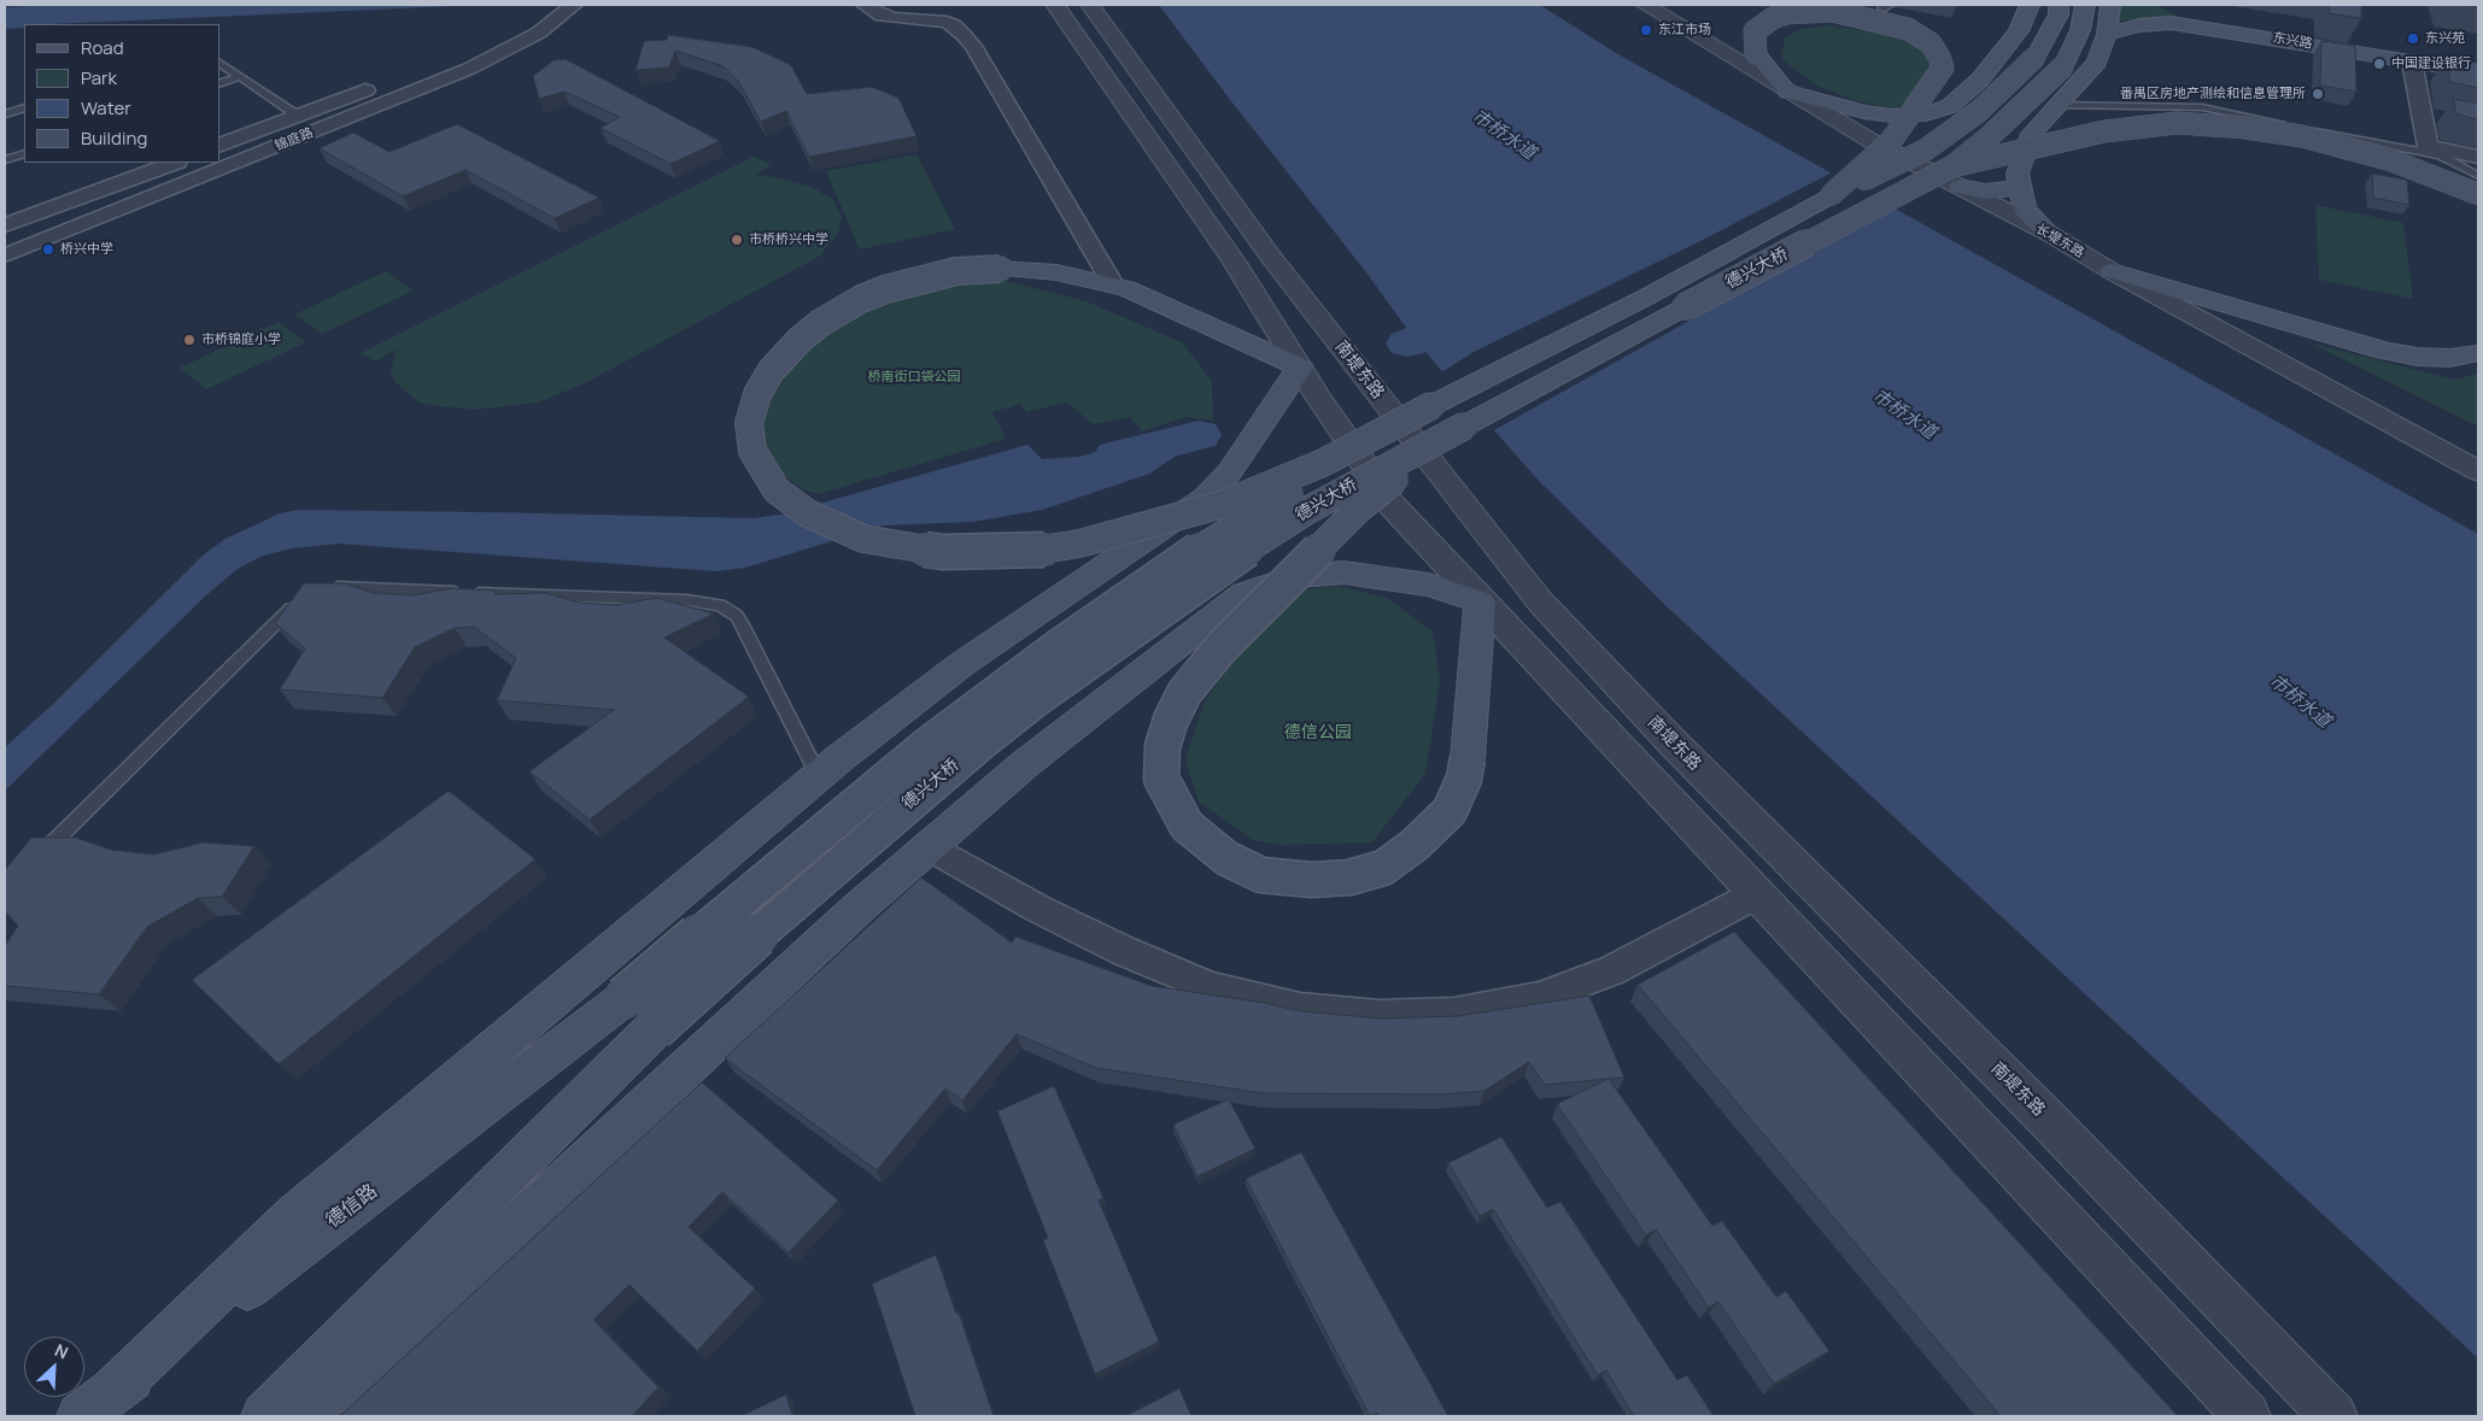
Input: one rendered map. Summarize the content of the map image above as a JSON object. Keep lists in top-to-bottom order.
{
  "streets": {
    "main road": ["东兴路", "德兴大桥", "德信路"],
    "street": ["锦庭路", "长堤东路", "南堤东路"]
  },
  "crossings": [
    ["长堤东路", "德兴大桥"],
    ["德兴大桥", "德信路"]
  ],
  "water": ["市桥水道"],
  "parks": ["桥南街口袋公园", "德信公园"],
  "places": [
    "东江市场",
    "东兴苑",
    "中国建设银行",
    "番禺区房地产测绘和信息管理所",
    "市桥桥兴中学",
    "桥兴中学",
    "市桥锦庭小学"
  ],
  "legend": [
    "Road",
    "Park",
    "Water",
    "Building"
  ],
  "north": "top right"
}
